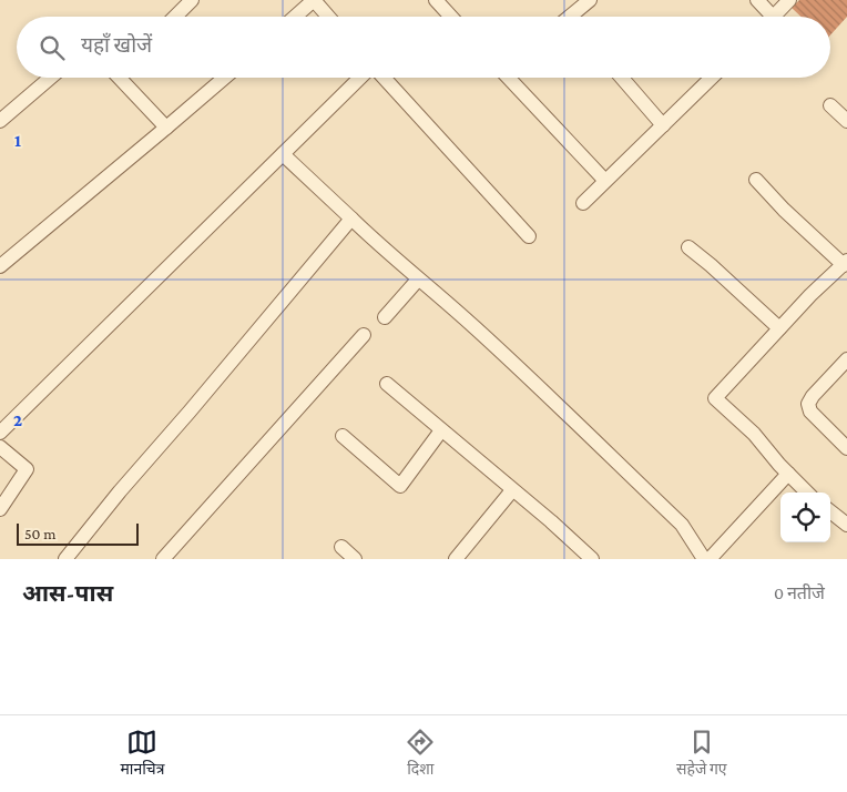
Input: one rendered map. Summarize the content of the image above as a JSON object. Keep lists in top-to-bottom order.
{
  "scale_bar": "50 m",
  "page": {
    "search": "यहाँ खोजें",
    "scale": "50 m",
    "heading": ["आस-पास", "0 नतीजे"],
    "nav": ["मानचित्र", "दिशा", "सहेजे गए"]
  },
  "grid": {
    "rows": ["1", "2"]
  }
}
